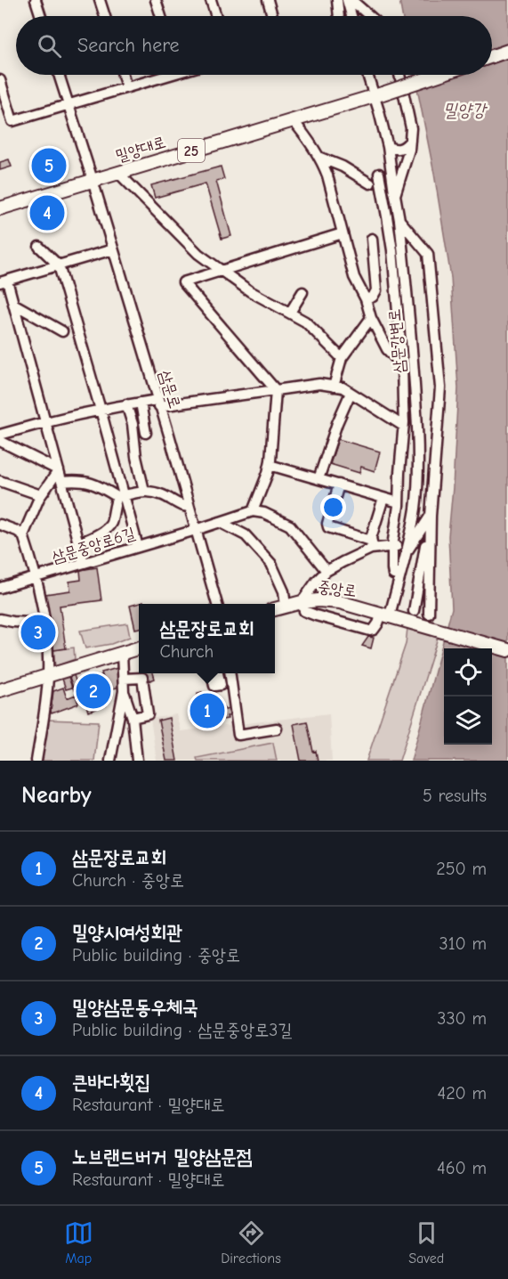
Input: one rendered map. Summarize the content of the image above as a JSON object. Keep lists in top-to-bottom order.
{
  "streets": {
    "main road": ["밀양대로", "25", "중앙로"],
    "street": ["삼문강변로", "삼문로", "삼문중앙로6길"]
  },
  "crossings": [
    ["밀양대로", "삼문로"],
    ["삼문강변로", "중앙로"],
    ["삼문로", "삼문중앙로6길"]
  ],
  "water": ["밀양강"],
  "page": {
    "search": "Search here",
    "pins": [
      "5",
      "4",
      "3",
      "2",
      "1"
    ],
    "popup": ["삼문장로교회", "Church"],
    "heading": ["Nearby", "5 results"],
    "list": [
      {
        "mark": "1",
        "name": "삼문장로교회",
        "note": "Church · 중앙로",
        "value": "250 m"
      },
      {
        "mark": "2",
        "name": "밀양시여성회관",
        "note": "Public building · 중앙로",
        "value": "310 m"
      },
      {
        "mark": "3",
        "name": "밀양삼문동우체국",
        "note": "Public building · 삼문중앙로3길",
        "value": "330 m"
      },
      {
        "mark": "4",
        "name": "큰바다횟집",
        "note": "Restaurant · 밀양대로",
        "value": "420 m"
      },
      {
        "mark": "5",
        "name": "노브랜드버거 밀양삼문점",
        "note": "Restaurant · 밀양대로",
        "value": "460 m"
      }
    ],
    "nav": ["Map", "Directions", "Saved"]
  }
}
